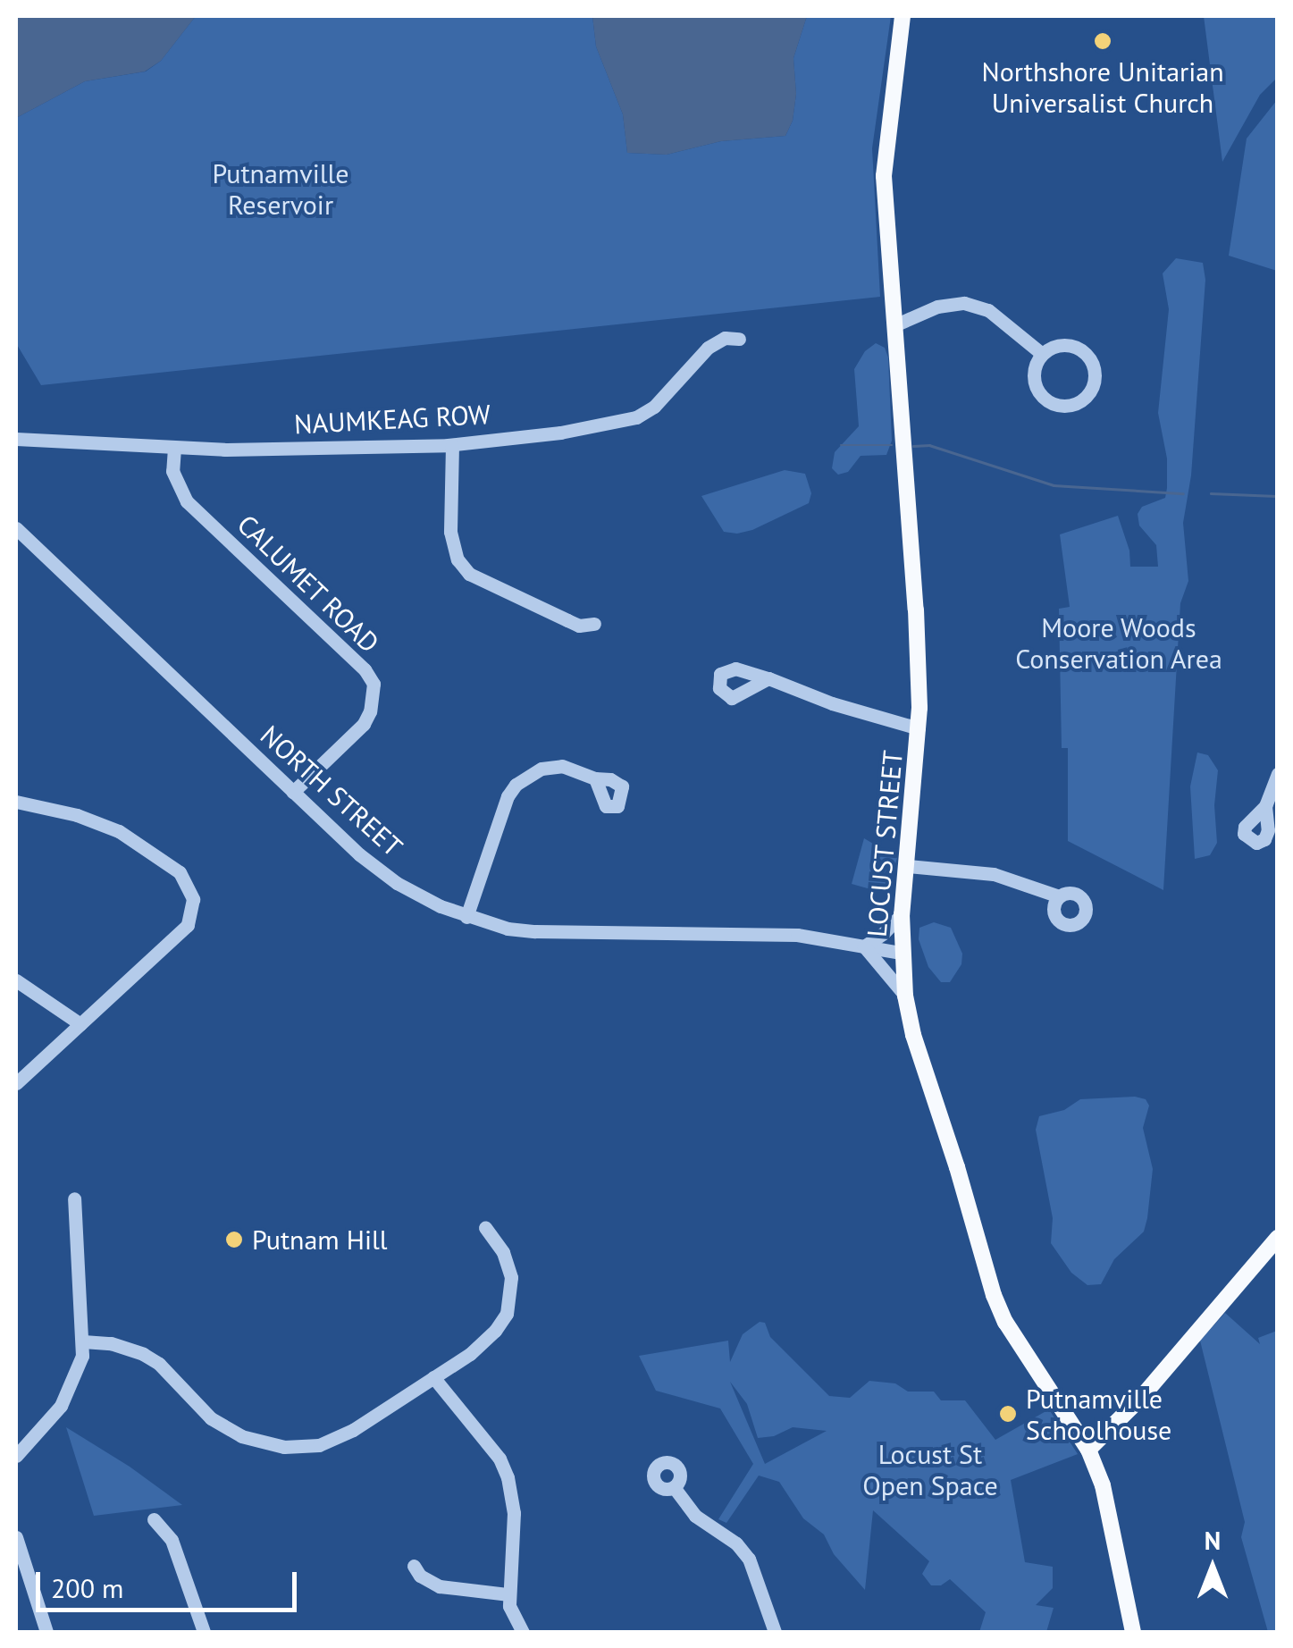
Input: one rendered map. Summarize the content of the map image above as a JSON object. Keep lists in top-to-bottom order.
{
  "streets": {
    "main road": ["LOCUST STREET"],
    "street": ["NAUMKEAG ROW", "CALUMET ROAD", "NORTH STREET"]
  },
  "crossings": [
    ["NAUMKEAG ROW", "CALUMET ROAD"],
    ["CALUMET ROAD", "NORTH STREET"],
    ["NORTH STREET", "LOCUST STREET"]
  ],
  "parks": ["Putnamville Reservoir", "Moore Woods Conservation Area", "Locust St Open Space"],
  "places": ["Northshore Unitarian Universalist Church", "Putnam Hill", "Putnamville Schoolhouse"],
  "scale_bar": "200 m",
  "north": "top"
}
